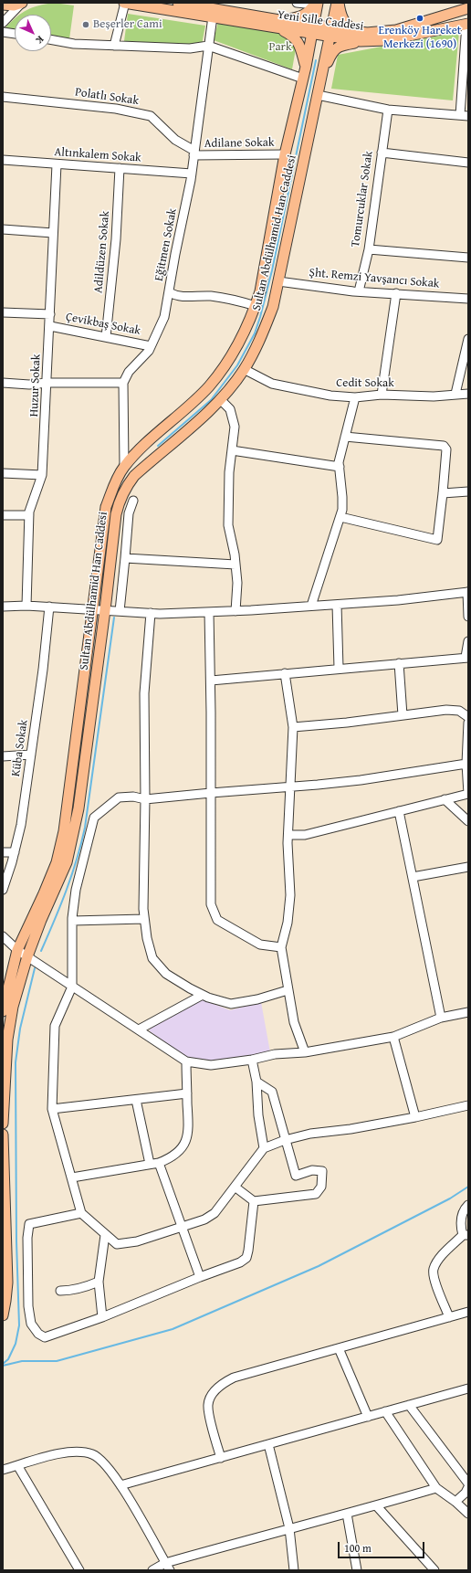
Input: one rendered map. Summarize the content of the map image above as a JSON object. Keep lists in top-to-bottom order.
{
  "streets": {
    "main road": ["Yeni Sille Caddesi", "Sultan Abdülhamid Han Caddesi"],
    "street": [
      "Polatlı Sokak",
      "Adilane Sokak",
      "Altınkalem Sokak",
      "Tomurcuklar Sokak",
      "Eğitmen Sokak",
      "Adildüzen Sokak",
      "Şht. Remzi Yavşancı Sokak",
      "Çevikbaş Sokak",
      "Cedit Sokak",
      "Huzur Sokak",
      "Küba Sokak"
    ]
  },
  "crossings": [
    ["Yeni Sille Caddesi", "Sultan Abdülhamid Han Caddesi"],
    ["Yeni Sille Caddesi", "Eğitmen Sokak"],
    ["Polatlı Sokak", "Adilane Sokak"],
    ["Polatlı Sokak", "Eğitmen Sokak"],
    ["Adilane Sokak", "Sultan Abdülhamid Han Caddesi"],
    ["Adilane Sokak", "Eğitmen Sokak"],
    ["Altınkalem Sokak", "Eğitmen Sokak"],
    ["Altınkalem Sokak", "Adildüzen Sokak"],
    ["Altınkalem Sokak", "Huzur Sokak"],
    ["Tomurcuklar Sokak", "Şht. Remzi Yavşancı Sokak"],
    ["Sultan Abdülhamid Han Caddesi", "Şht. Remzi Yavşancı Sokak"],
    ["Sultan Abdülhamid Han Caddesi", "Cedit Sokak"],
    ["Eğitmen Sokak", "Çevikbaş Sokak"],
    ["Adildüzen Sokak", "Çevikbaş Sokak"],
    ["Çevikbaş Sokak", "Huzur Sokak"]
  ],
  "parks": ["Park"],
  "places": ["Erenköy Hareket Merkezi (1690)", "Beşerler Cami"],
  "scale_bar": "100 m",
  "north": "bottom right"
}
